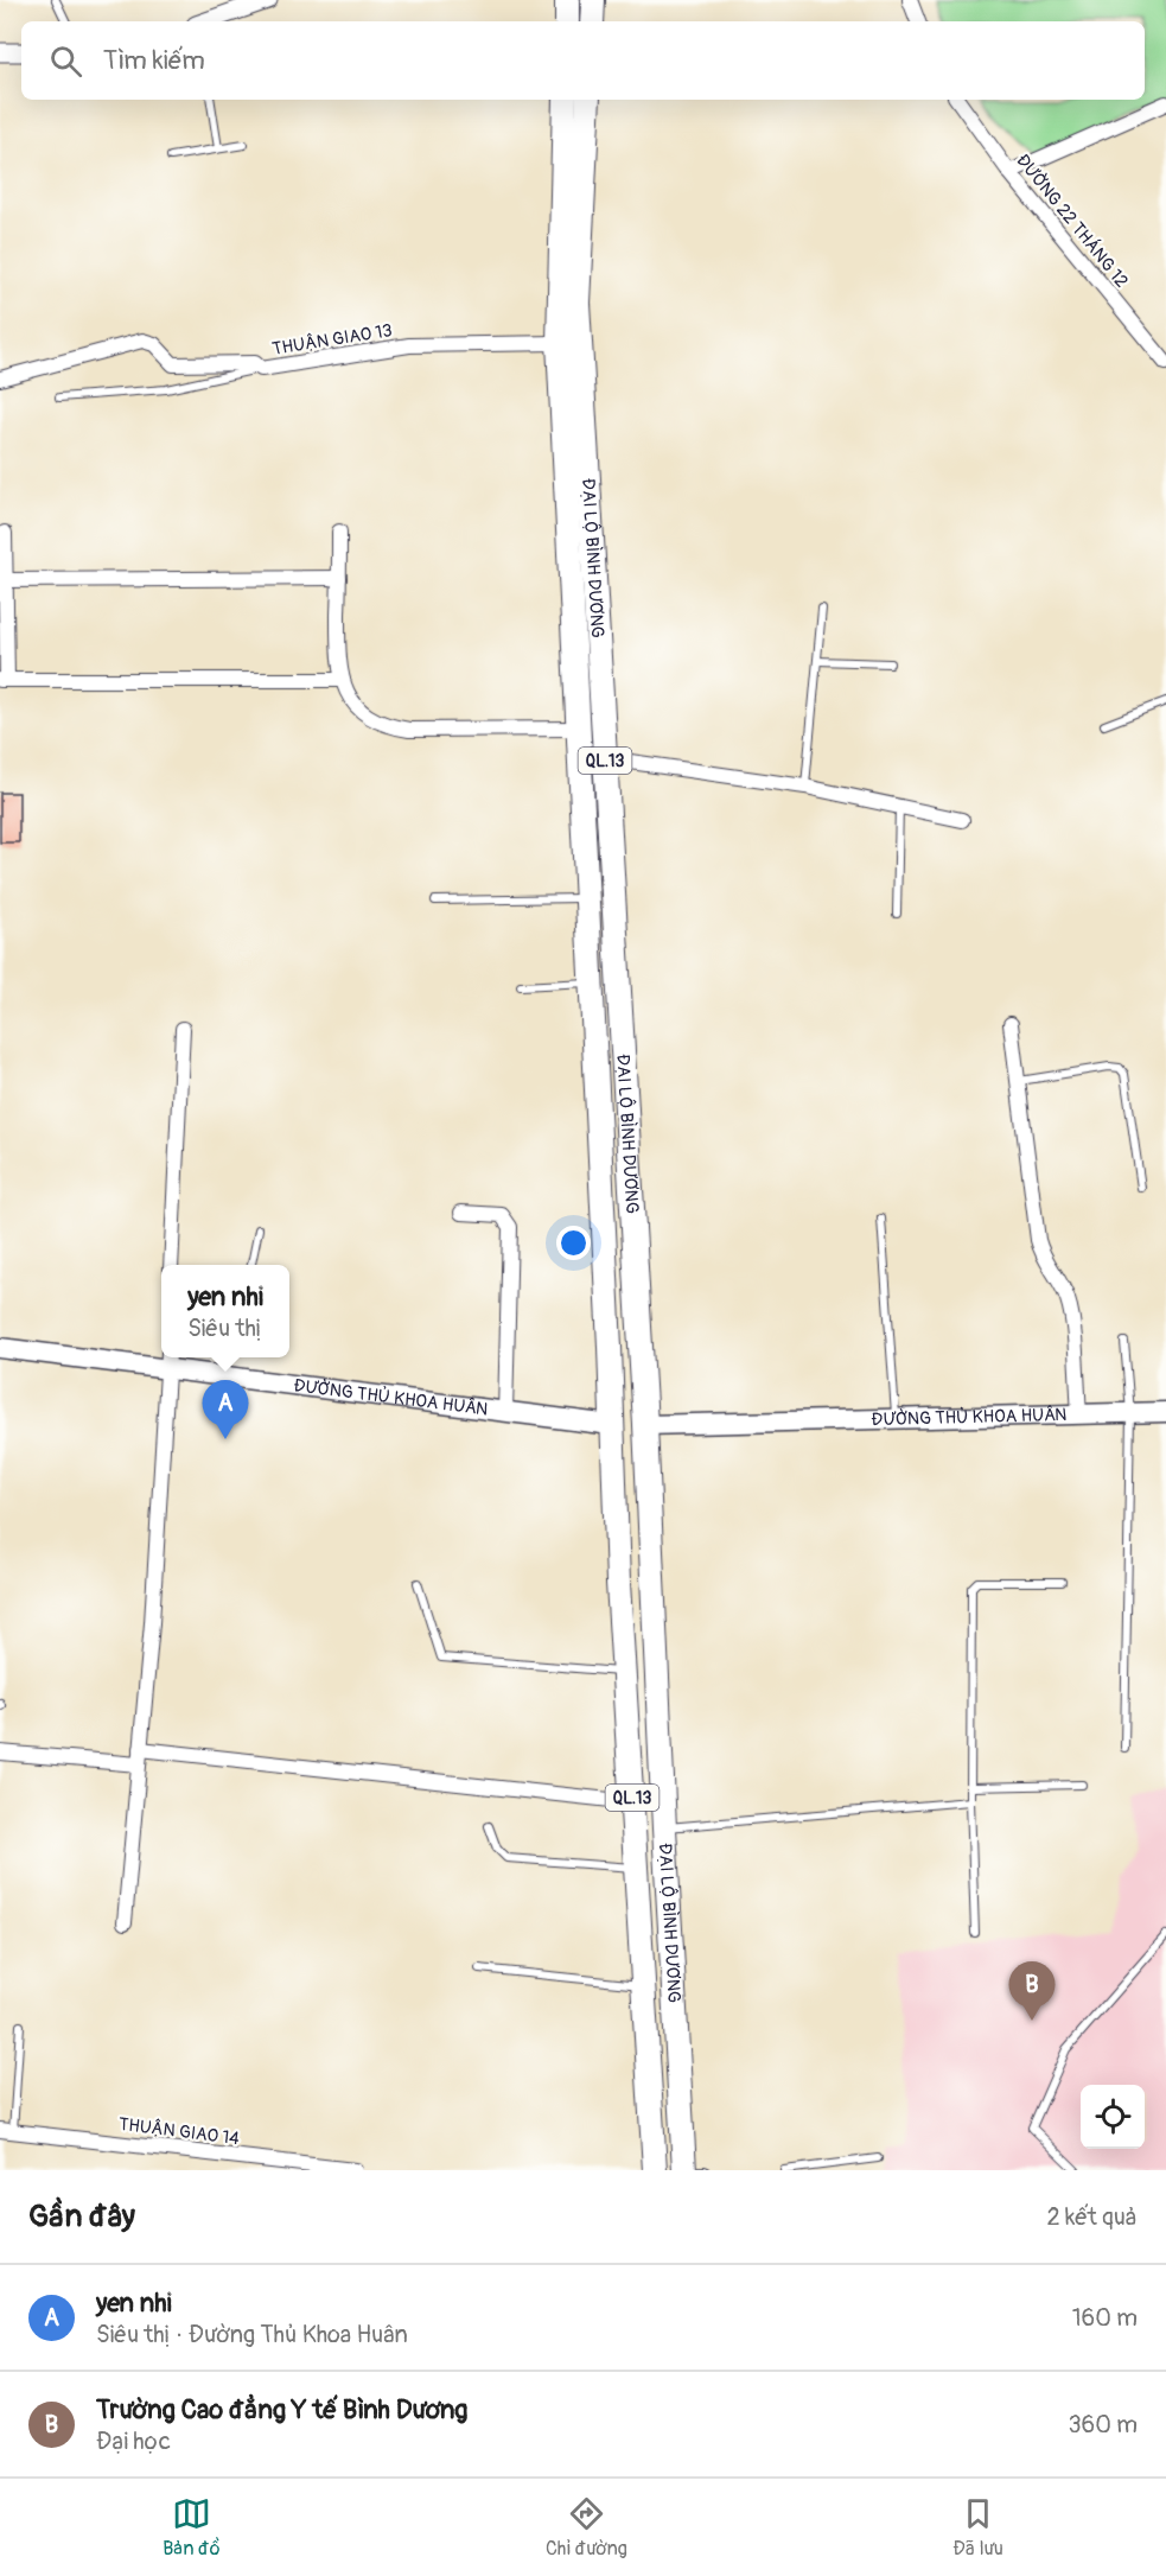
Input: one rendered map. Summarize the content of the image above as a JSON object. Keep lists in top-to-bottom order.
{
  "streets": {
    "highway": ["ĐẠI LỘ BÌNH DƯƠNG", "QL.13"],
    "main road": ["ĐƯỜNG THỦ KHOA HUÂN"],
    "street": ["ĐƯỜNG 22 THÁNG 12", "THUẬN GIAO 13", "THUẬN GIAO 14"]
  },
  "crossings": [
    ["THUẬN GIAO 13", "ĐẠI LỘ BÌNH DƯƠNG"],
    ["ĐẠI LỘ BÌNH DƯƠNG", "ĐƯỜNG THỦ KHOA HUÂN"]
  ],
  "page": {
    "search": "Tìm kiếm",
    "popup": ["yen nhi", "Siêu thị"],
    "pins": ["A", "B"],
    "heading": ["Gần đây", "2 kết quả"],
    "list": [
      {
        "mark": "A",
        "name": "yen nhi",
        "note": "Siêu thị · Đường Thủ Khoa Huân",
        "value": "160 m"
      },
      {
        "mark": "B",
        "name": "Trường Cao đẳng Y tế Bình Dương",
        "note": "Đại học",
        "value": "360 m"
      }
    ],
    "nav": ["Bản đồ", "Chỉ đường", "Đã lưu"]
  }
}
